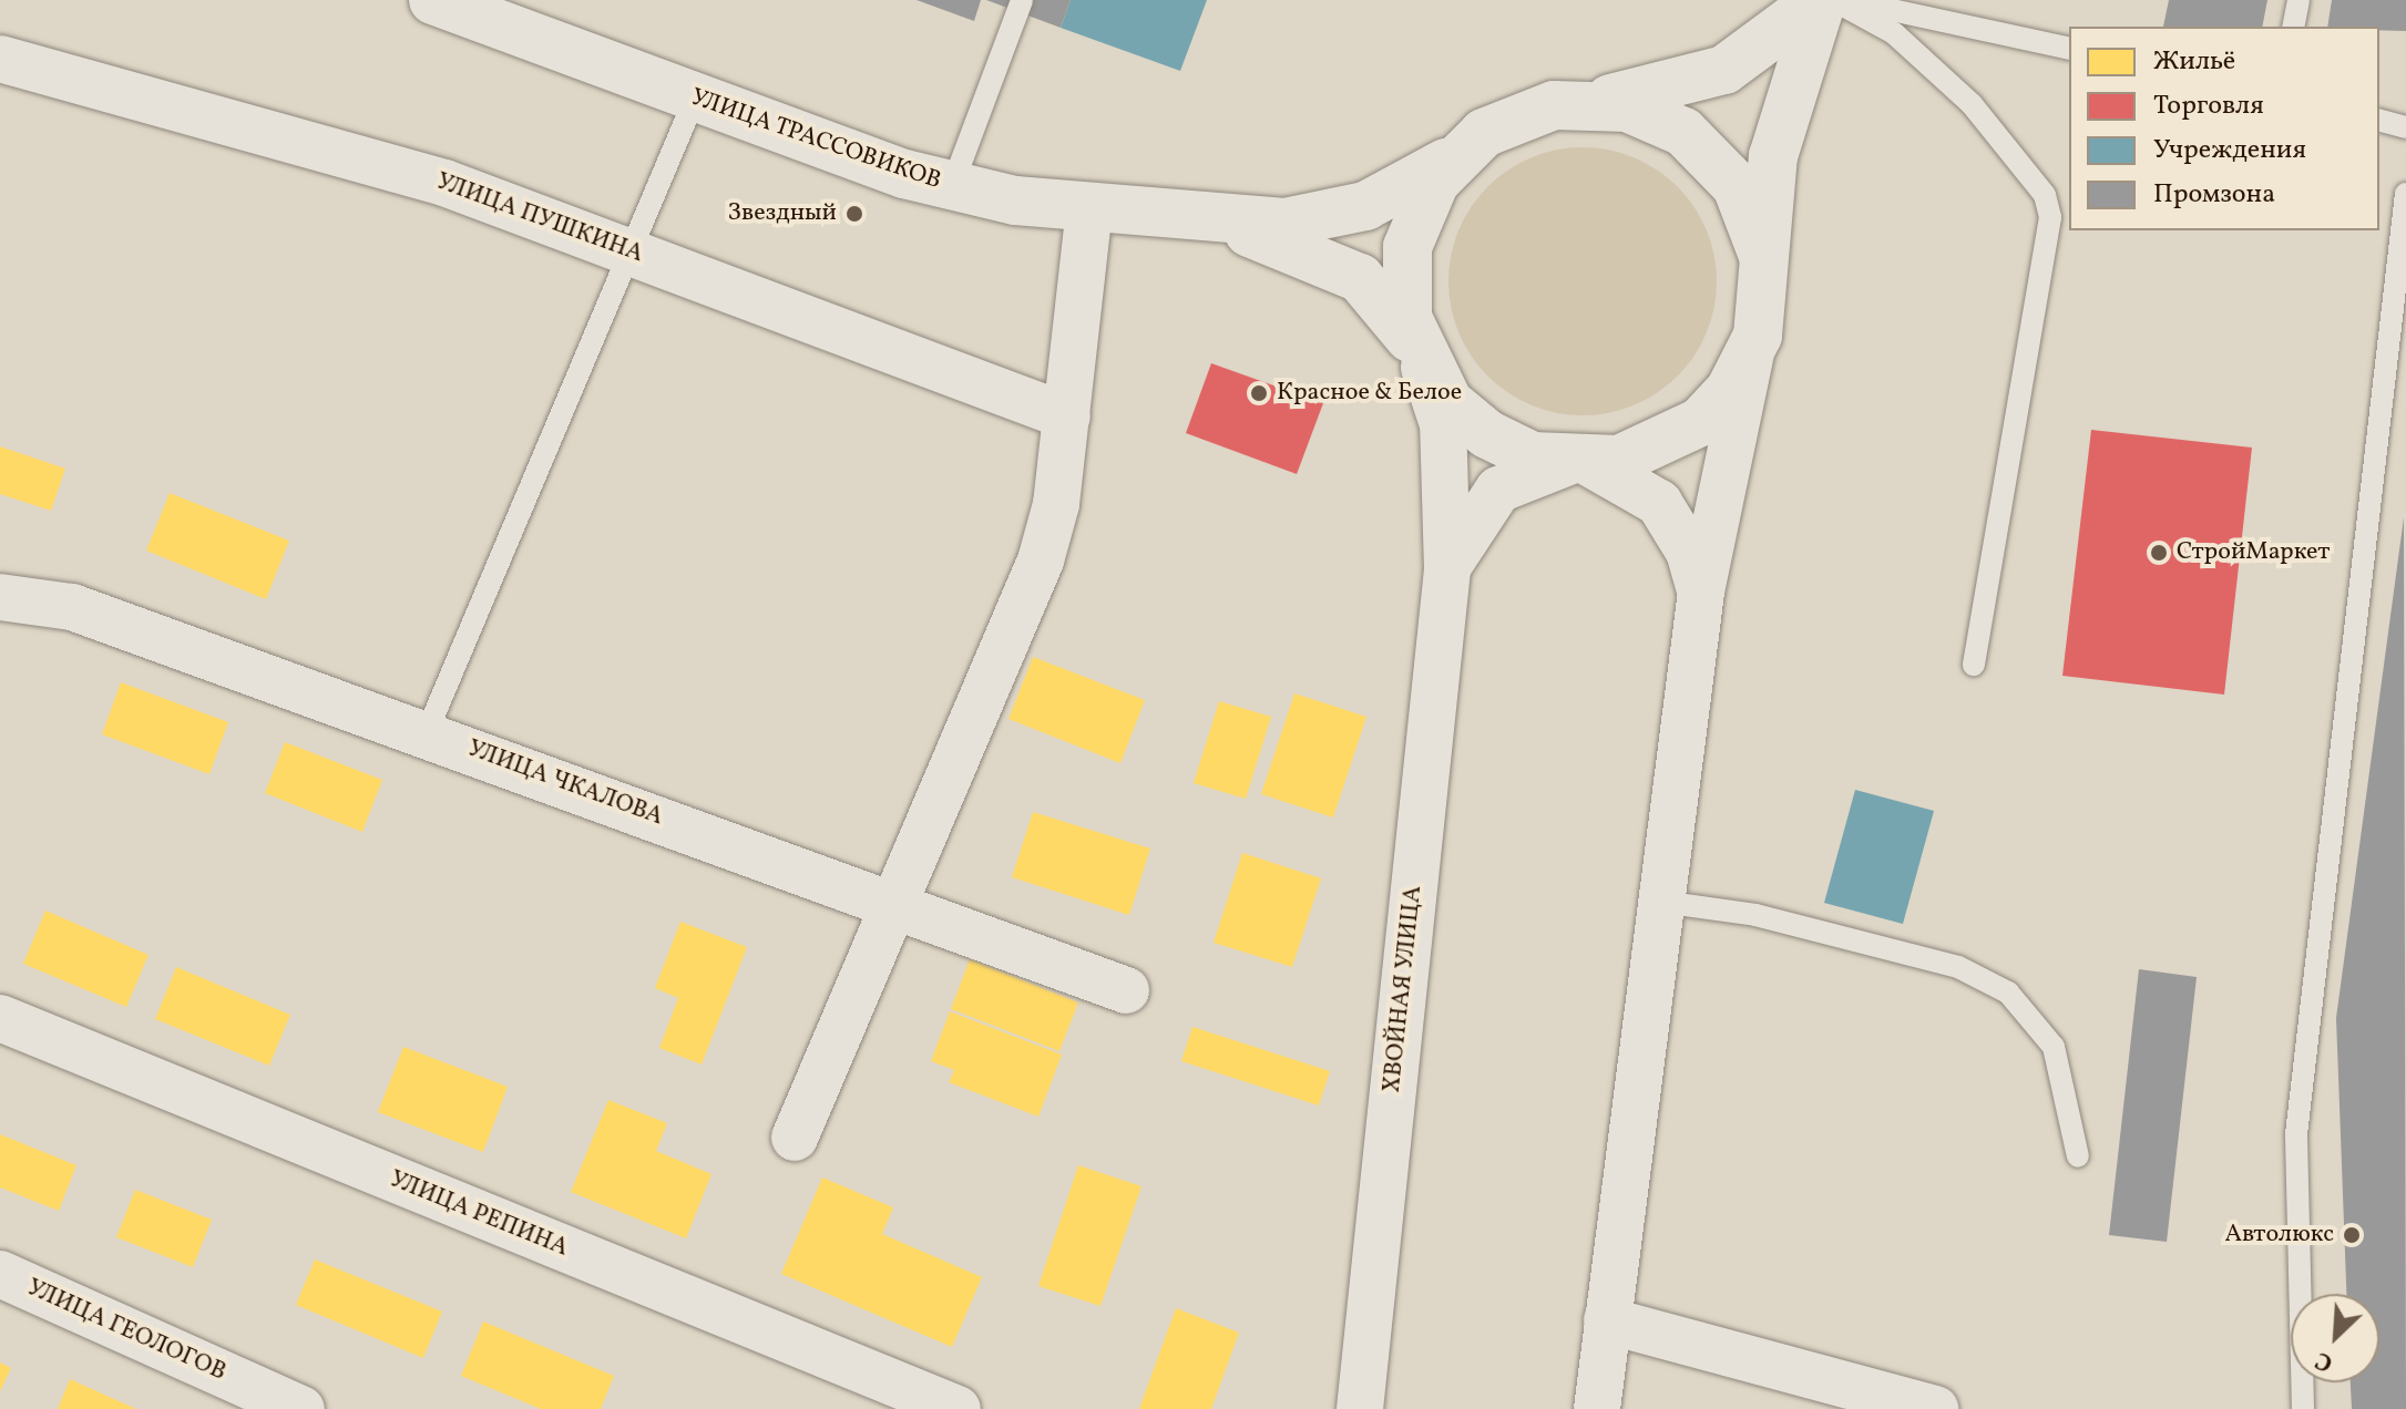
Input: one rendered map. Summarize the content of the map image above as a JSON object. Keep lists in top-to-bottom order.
{
  "streets": {
    "main road": ["УЛИЦА ТРАССОВИКОВ"],
    "street": [
      "УЛИЦА ПУШКИНА",
      "УЛИЦА ЧКАЛОВА",
      "ХВОЙНАЯ УЛИЦА",
      "УЛИЦА РЕПИНА",
      "УЛИЦА ГЕОЛОГОВ"
    ]
  },
  "places": [
    "Звездный",
    "Красное & Белое",
    "СтройМаркет",
    "Автолюкс"
  ],
  "legend": [
    "Жильё",
    "Торговля",
    "Учреждения",
    "Промзона"
  ],
  "north": "bottom left"
}
